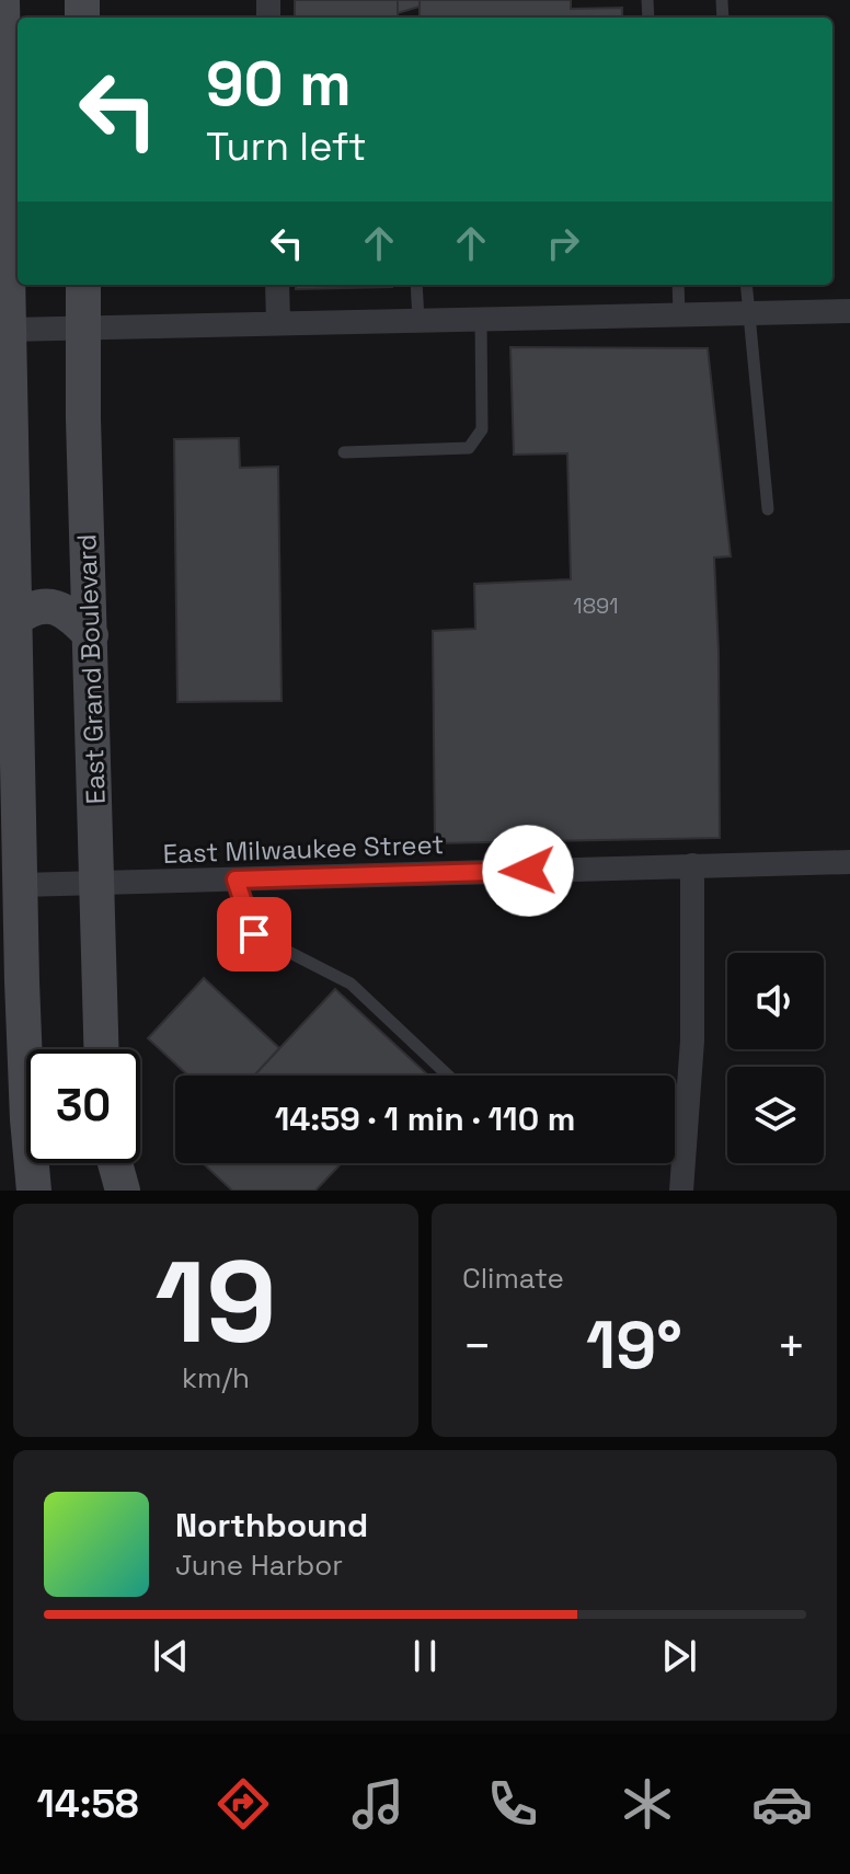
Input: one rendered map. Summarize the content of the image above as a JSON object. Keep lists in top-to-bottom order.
{
  "streets": {
    "main road": ["East Grand Boulevard"],
    "street": ["East Milwaukee Street"]
  },
  "crossings": [
    ["East Grand Boulevard", "East Milwaukee Street"]
  ],
  "house_numbers": ["1891"],
  "page": {
    "turn": ["90 m", "Turn left"],
    "limit": "30",
    "trip": "14:59 · 1 min · 110 m",
    "tile": [
      ["19", "km/h"],
      "Climate"
    ],
    "heat": ["−", "19°", "+"],
    "song": ["Northbound", "June Harbor"],
    "tabs": "14:58"
  }
}
